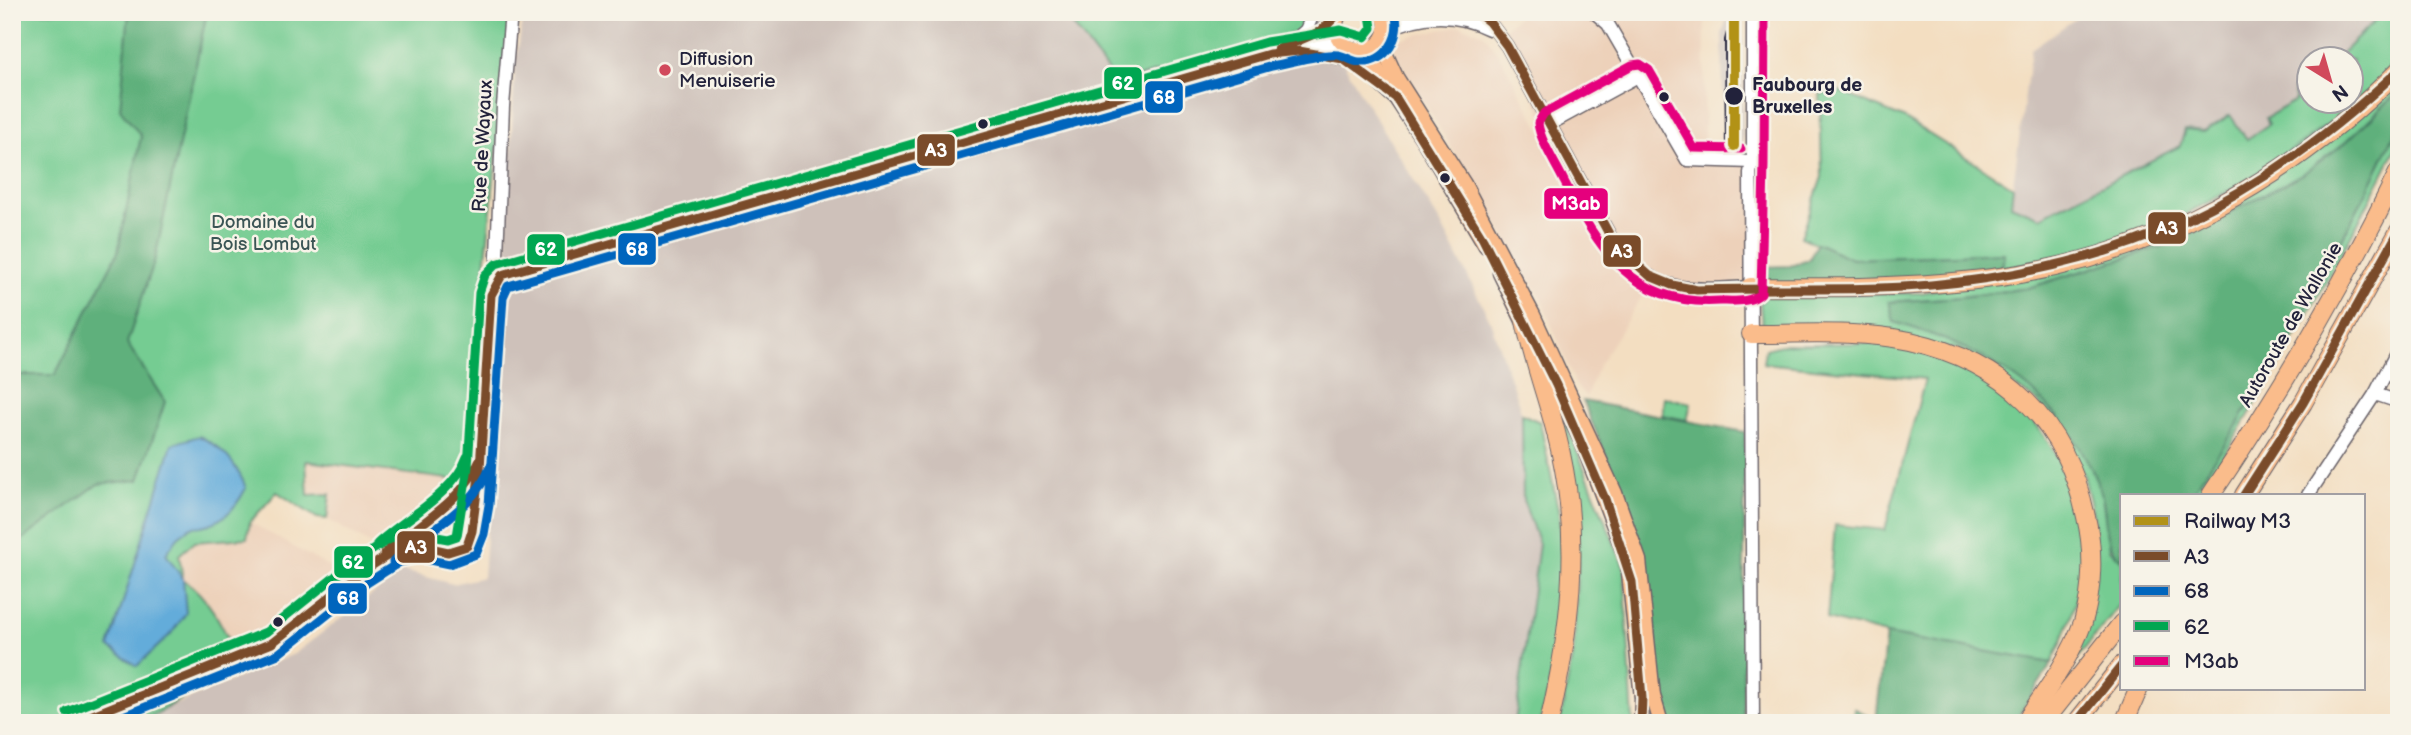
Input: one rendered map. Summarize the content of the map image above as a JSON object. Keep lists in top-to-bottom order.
{
  "streets": {
    "highway": ["Autoroute de Wallonie"],
    "street": ["Rue de Wayaux"]
  },
  "parks": ["Domaine du Bois Lombut"],
  "places": ["Diffusion Menuiserie", "Faubourg de Bruxelles"],
  "lines": [
    "rail line M3",
    "transit line A3",
    "transit line 68",
    "transit line M3ab",
    "transit line 62"
  ],
  "legend": [
    "Railway M3",
    "A3",
    "68",
    "62",
    "M3ab"
  ],
  "north": "bottom right"
}
